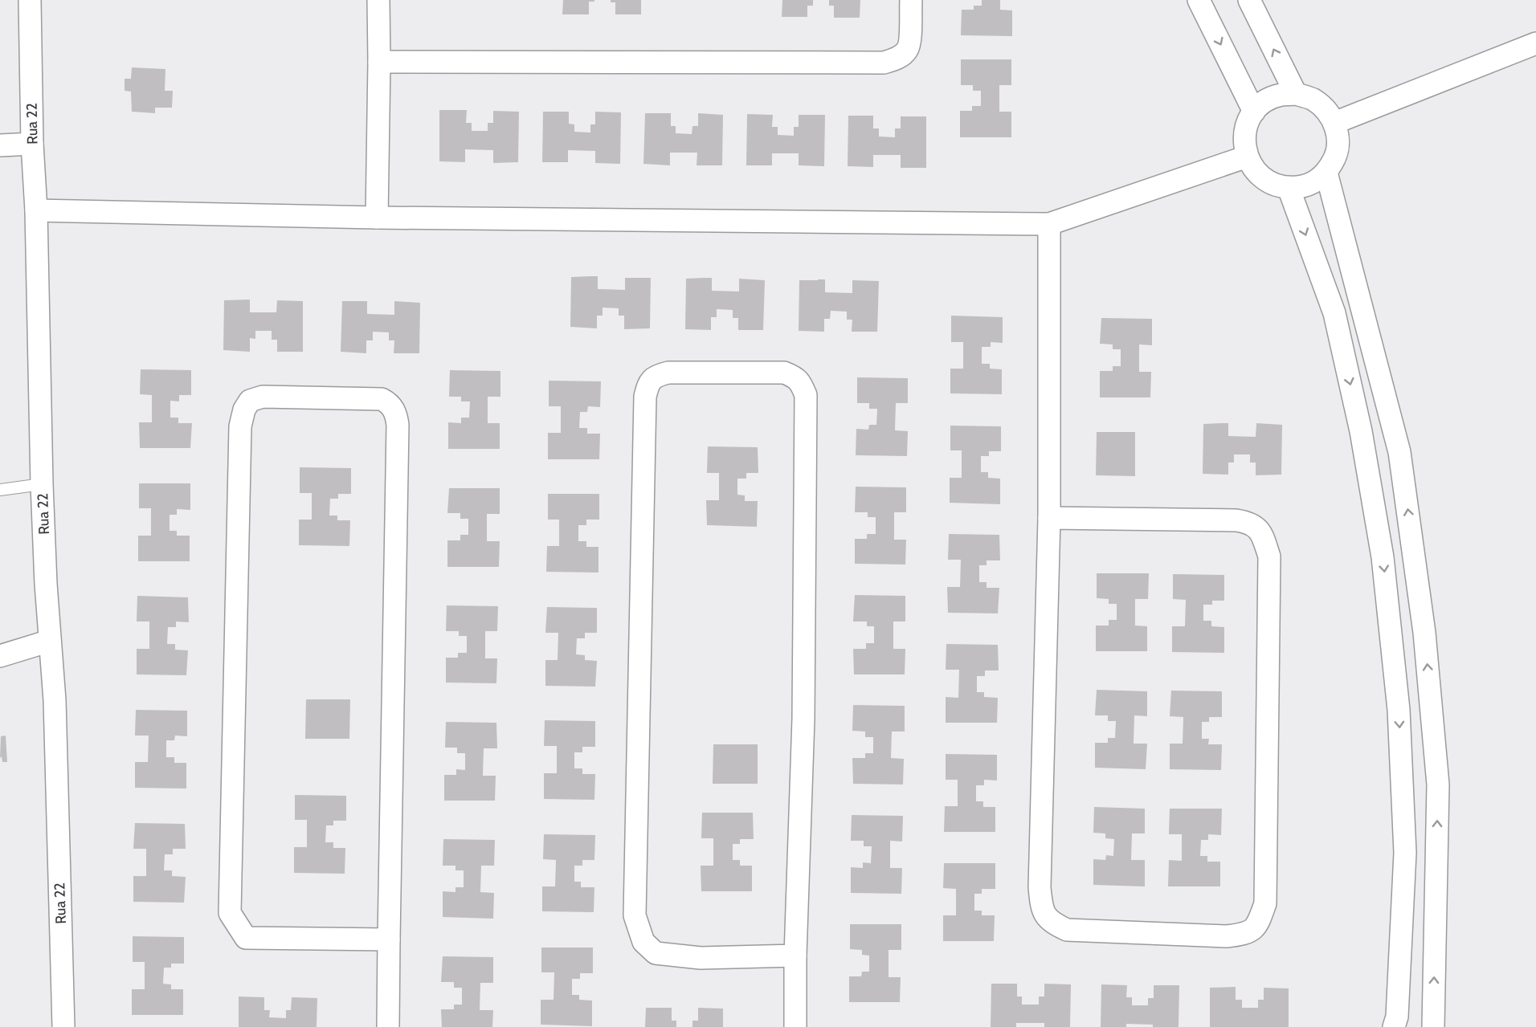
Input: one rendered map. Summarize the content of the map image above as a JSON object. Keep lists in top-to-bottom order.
{
  "streets": {
    "street": ["Rua 22"]
  }
}
